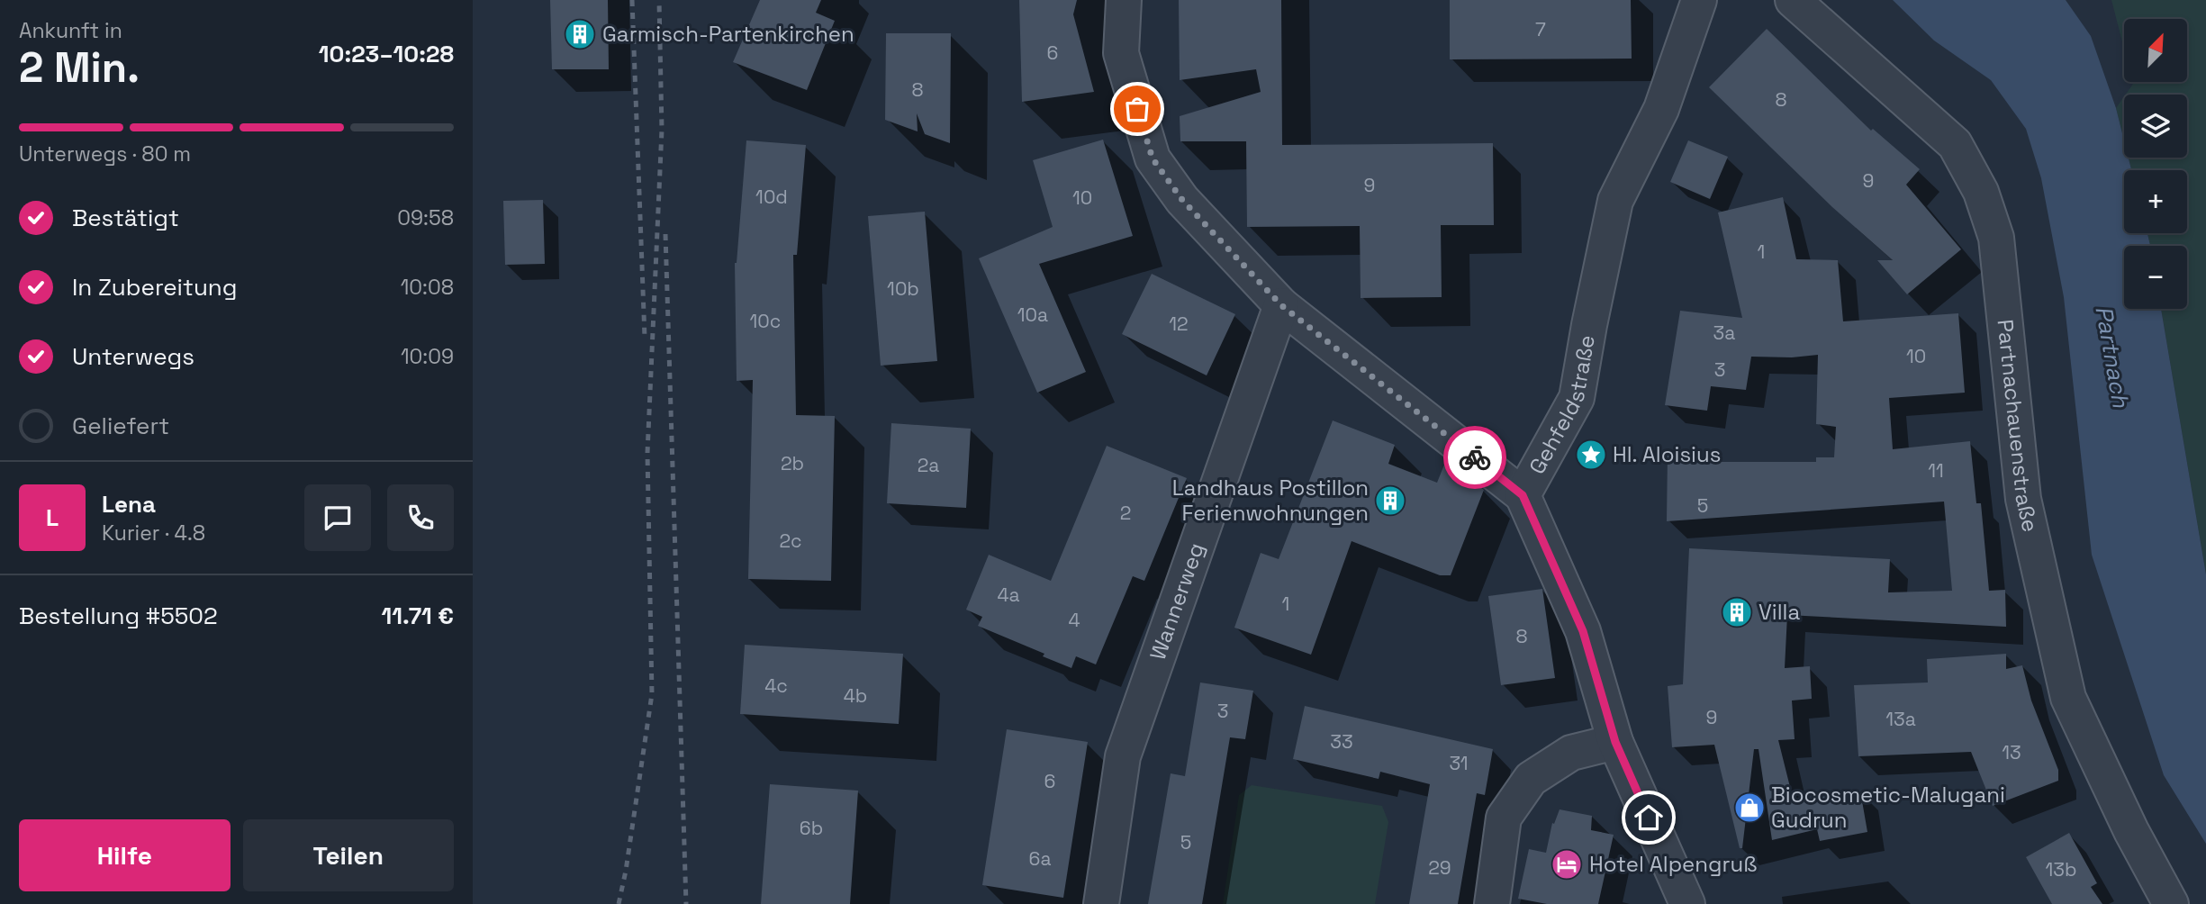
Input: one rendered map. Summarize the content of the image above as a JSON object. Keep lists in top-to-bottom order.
{
  "streets": {
    "street": ["Gehfeldstraße", "Partnachauenstraße", "Wannerweg"]
  },
  "water": ["Partnach"],
  "places": {
    "building": ["Garmisch-Partenkirchen", "Landhaus Postillon Ferienwohnungen", "Villa"],
    "place": ["Hl. Aloisius"],
    "shop": ["Biocosmetic-Malugani Gudrun"],
    "hotel": ["Hotel Alpengruß"]
  },
  "house_numbers": [
    "7",
    "6",
    "8",
    "8",
    "9",
    "9",
    "10d",
    "10",
    "1",
    "10b",
    "10a",
    "10c",
    "12",
    "3a",
    "10",
    "3",
    "2b",
    "2a",
    "11",
    "5",
    "2",
    "2c",
    "4a",
    "1",
    "4",
    "8",
    "4c",
    "4b",
    "3",
    "9",
    "13a",
    "33",
    "13",
    "31",
    "6",
    "6b",
    "5",
    "6a",
    "29",
    "13b"
  ],
  "north": "top right",
  "page": {
    "heading": ["2 Min.", "Ankunft in", "10:23–10:28"],
    "panel": [
      "Lena",
      "Kurier · 4.8",
      "Bestellung #5502",
      "11.71 €"
    ],
    "map_buttons": ["+", "−"],
    "bar": "Unterwegs · 80 m",
    "list": [
      ["Bestätigt", "09:58"],
      ["In Zubereitung", "10:08"],
      ["Unterwegs", "10:09"],
      "Geliefert"
    ],
    "round": "L",
    "buttons": ["Hilfe", "Teilen"]
  }
}
